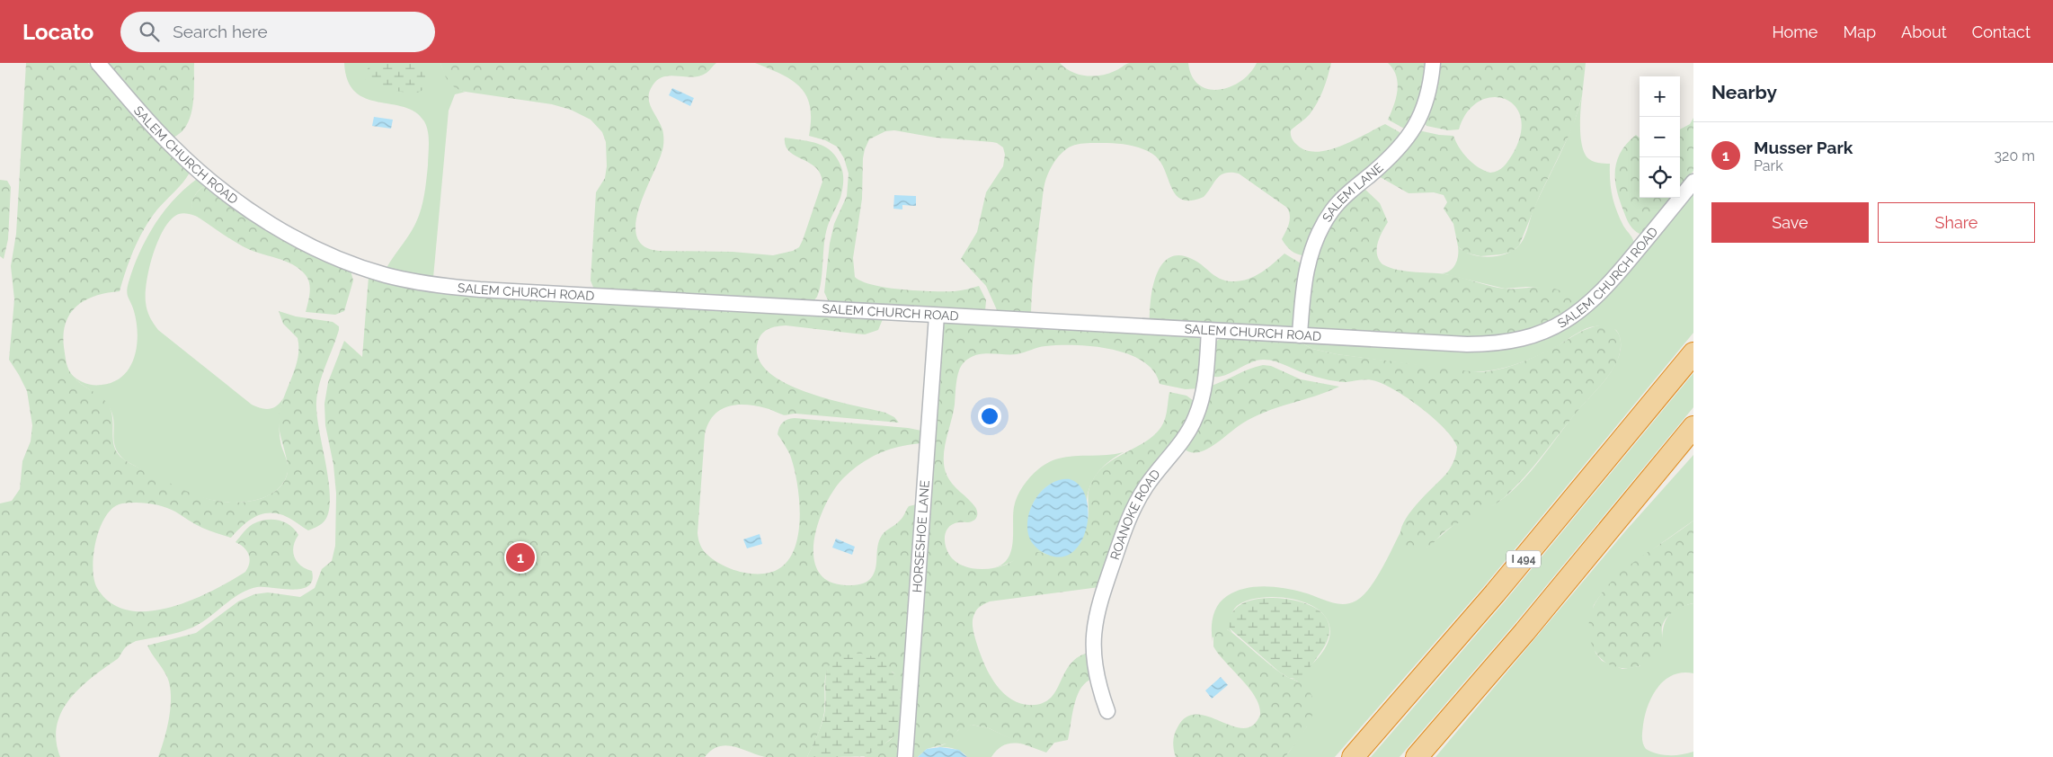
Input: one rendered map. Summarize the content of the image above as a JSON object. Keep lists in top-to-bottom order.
{
  "streets": {
    "highway": ["I 494"],
    "street": [
      "SALEM CHURCH ROAD",
      "SALEM LANE",
      "ROANOKE ROAD",
      "HORSESHOE LANE"
    ]
  },
  "crossings": [
    ["SALEM CHURCH ROAD", "SALEM LANE"],
    ["SALEM CHURCH ROAD", "ROANOKE ROAD"],
    ["SALEM CHURCH ROAD", "HORSESHOE LANE"]
  ],
  "page": {
    "header": "Locato",
    "search": "Search here",
    "nav": [
      "Home",
      "Map",
      "About",
      "Contact"
    ],
    "heading": "Nearby",
    "map_buttons": ["+", "−"],
    "list": [
      {
        "mark": "1",
        "name": "Musser Park",
        "note": "Park",
        "value": "320 m"
      }
    ],
    "buttons": ["Save", "Share"],
    "pins": "1"
  }
}
